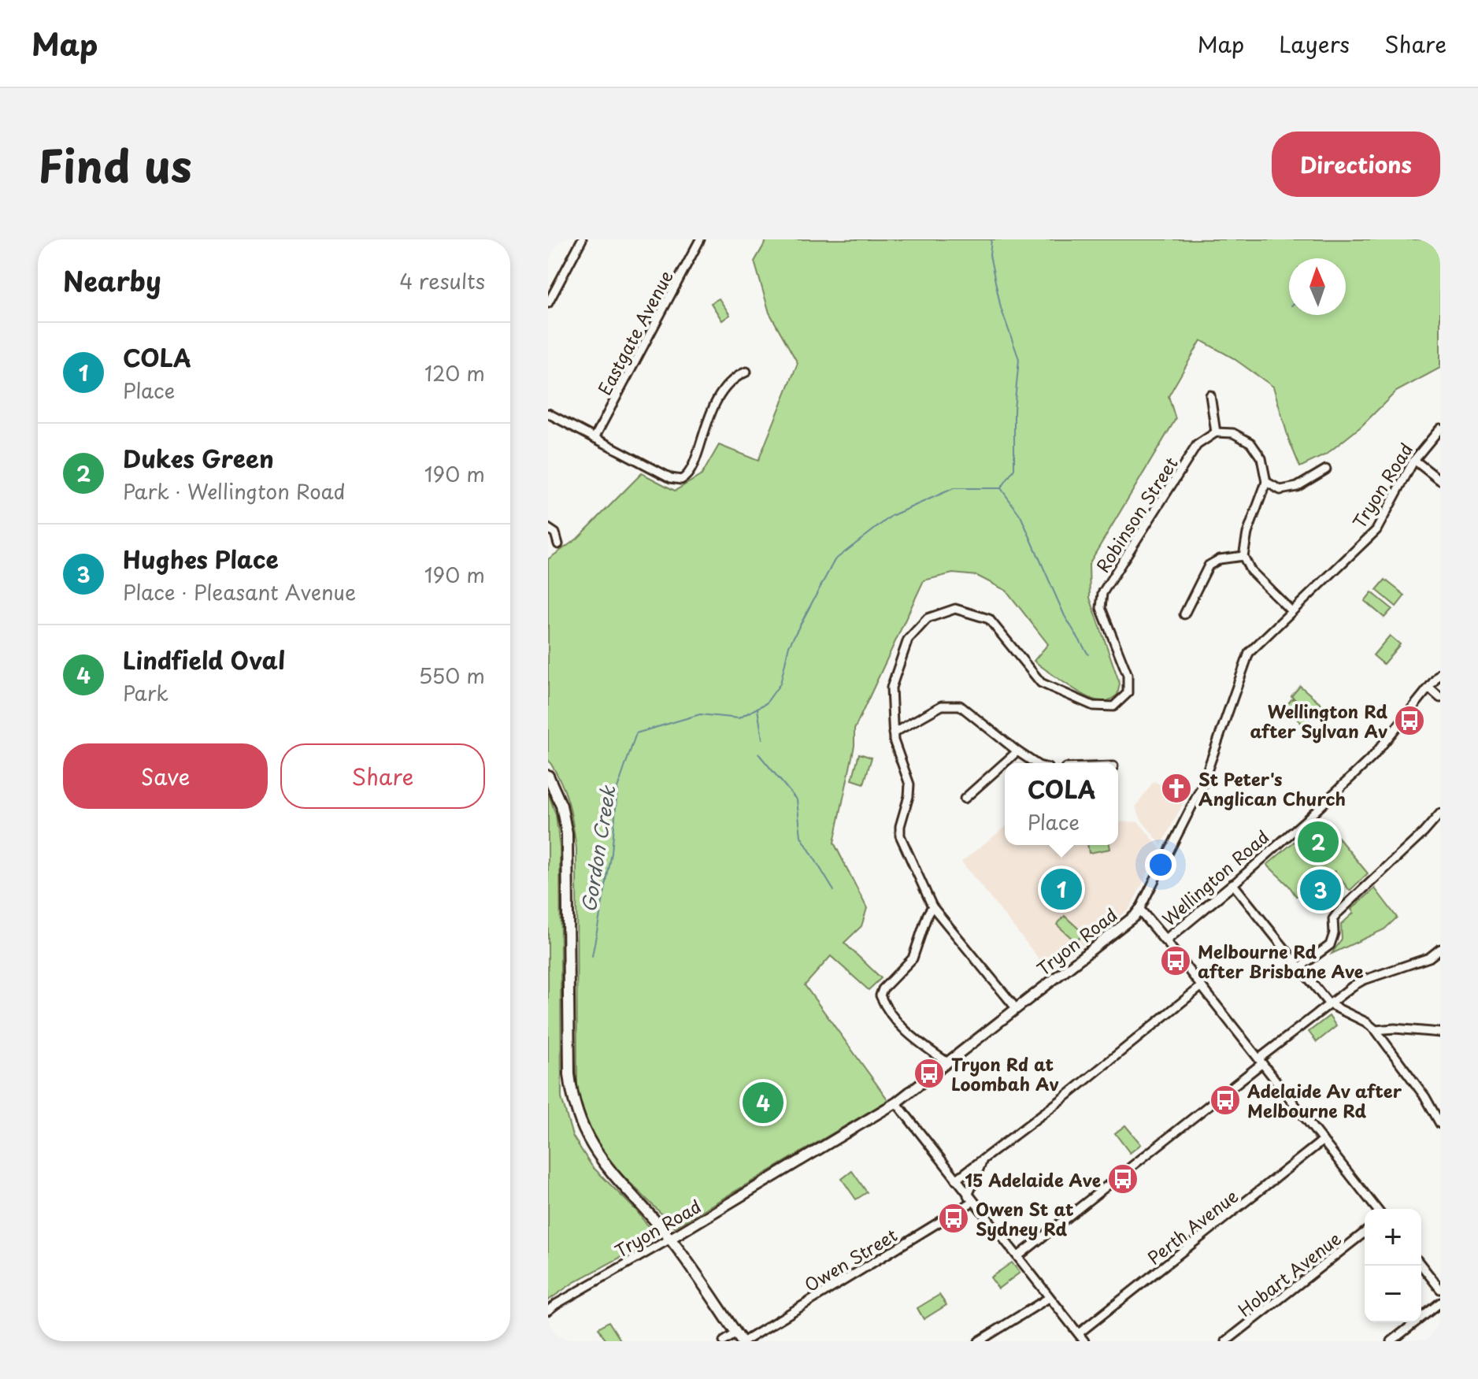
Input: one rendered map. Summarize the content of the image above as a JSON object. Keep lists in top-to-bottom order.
{
  "streets": {
    "street": [
      "Eastgate Avenue",
      "Tryon Road",
      "Robinson Street",
      "Wellington Road",
      "Perth Avenue",
      "Owen Street",
      "Hobart Avenue"
    ]
  },
  "crossings": [
    ["Tryon Road", "Robinson Street"]
  ],
  "water": ["Gordon Creek"],
  "places": {
    "bus stop": [
      "Wellington Rd after Sylvan Av",
      "Melbourne Rd after Brisbane Ave",
      "Tryon Rd at Loombah Av",
      "Adelaide Av after Melbourne Rd",
      "15 Adelaide Ave",
      "Owen St at Sydney Rd"
    ],
    "church": ["St Peter's Anglican Church"]
  },
  "north": "top",
  "page": {
    "header": "Map",
    "nav": ["Map", "Layers", "Share"],
    "title": "Find us",
    "buttons": [
      "Directions",
      ["Save", "Share"]
    ],
    "heading": ["Nearby", "4 results"],
    "list": [
      {
        "mark": "1",
        "name": "COLA",
        "note": "Place",
        "value": "120 m"
      },
      {
        "mark": "2",
        "name": "Dukes Green",
        "note": "Park · Wellington Road",
        "value": "190 m"
      },
      {
        "mark": "3",
        "name": "Hughes Place",
        "note": "Place · Pleasant Avenue",
        "value": "190 m"
      },
      {
        "mark": "4",
        "name": "Lindfield Oval",
        "note": "Park",
        "value": "550 m"
      }
    ],
    "popup": ["COLA", "Place"],
    "pins": [
      "2",
      "1",
      "3",
      "4"
    ],
    "map_buttons": ["+", "−"]
  }
}
